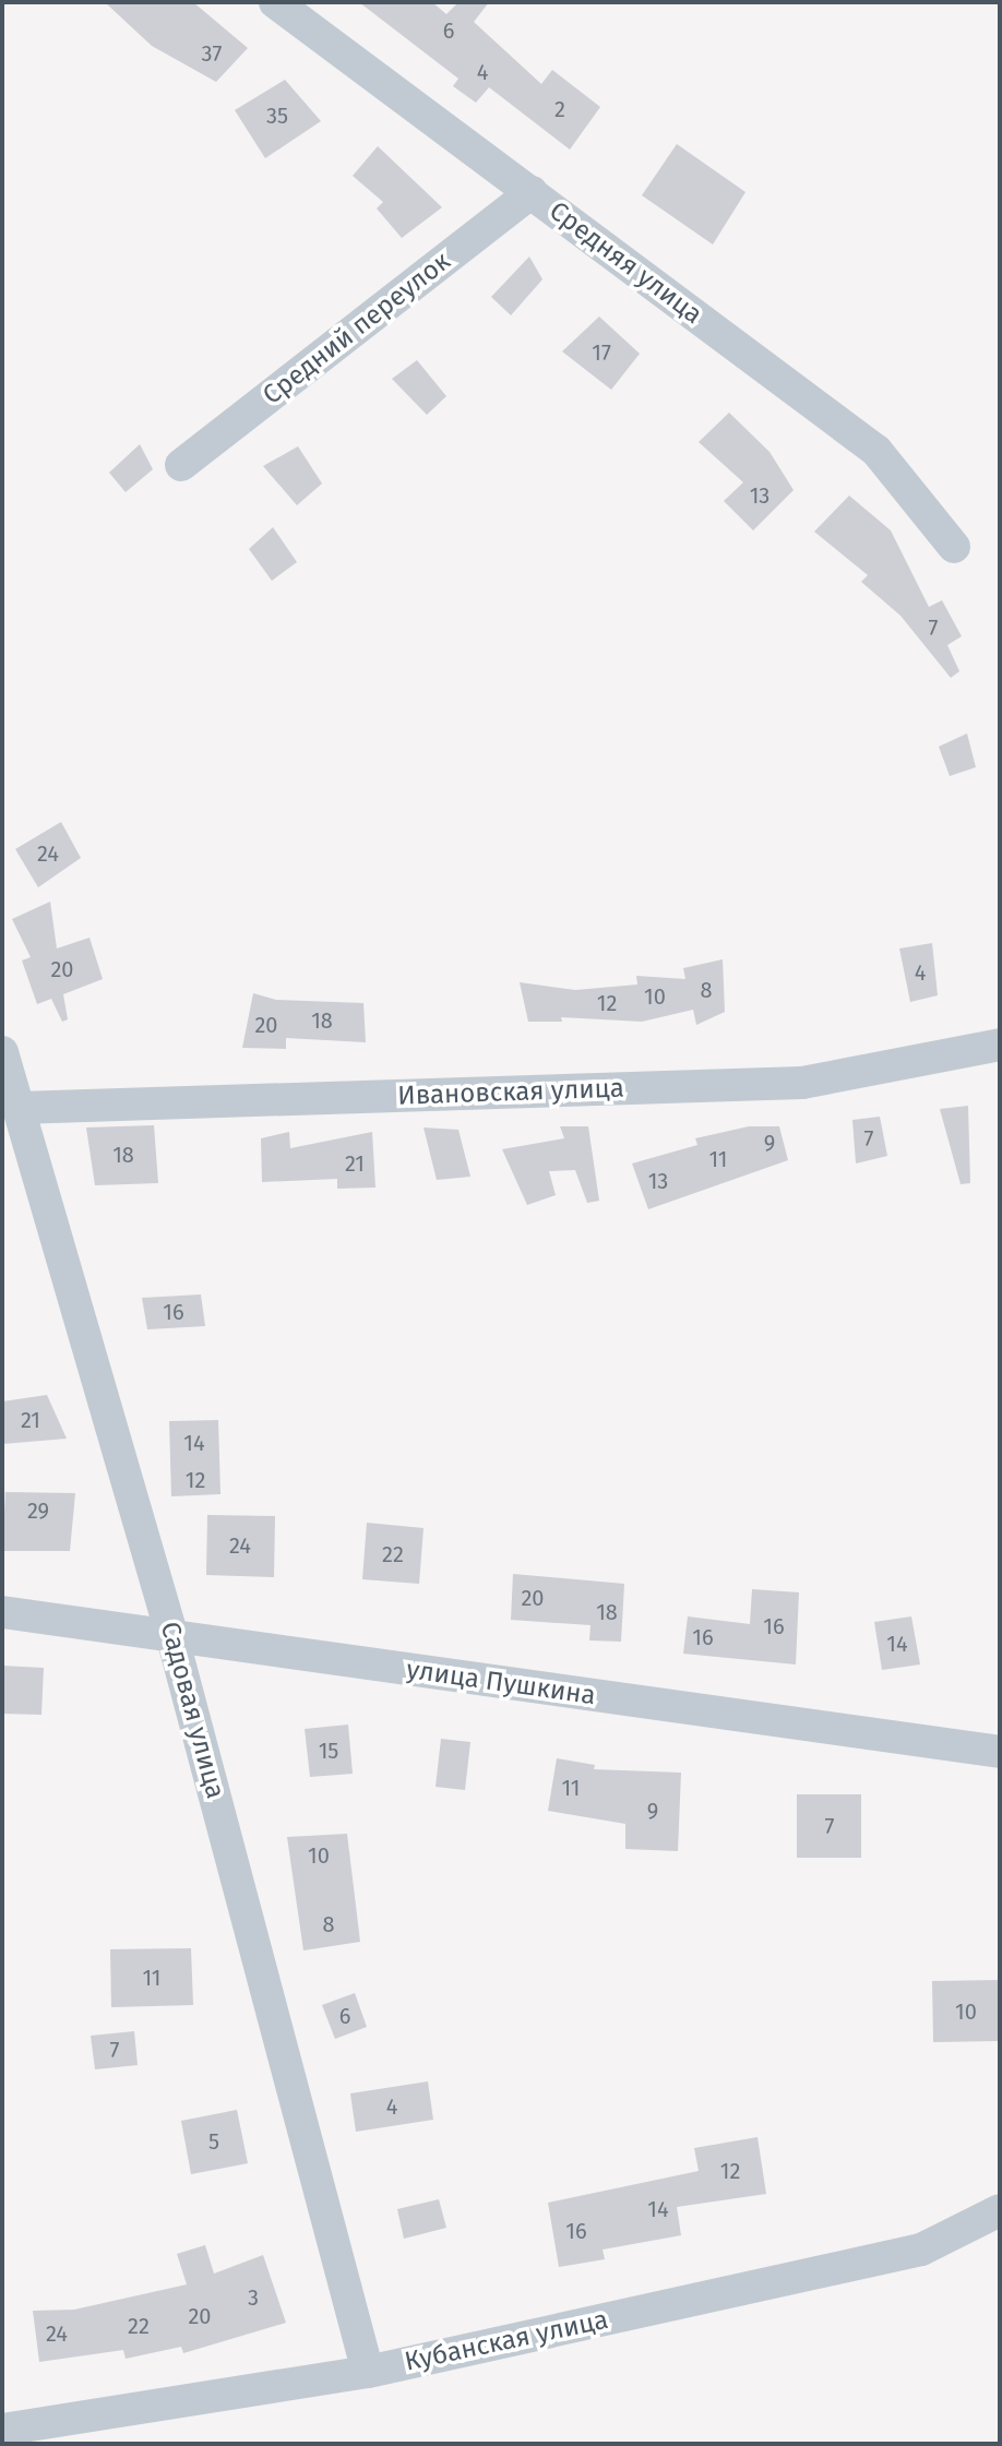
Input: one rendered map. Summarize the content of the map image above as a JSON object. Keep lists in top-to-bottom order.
{
  "streets": {
    "street": [
      "Средняя улица",
      "Средний переулок",
      "Ивановская улица",
      "улица Пушкина",
      "Садовая улица",
      "Кубанская улица"
    ]
  },
  "crossings": [
    ["Средняя улица", "Средний переулок"],
    ["Ивановская улица", "Садовая улица"],
    ["улица Пушкина", "Садовая улица"],
    ["Садовая улица", "Кубанская улица"]
  ],
  "house_numbers": [
    "6",
    "37",
    "4",
    "2",
    "35",
    "17",
    "13",
    "7",
    "24",
    "20",
    "4",
    "8",
    "10",
    "12",
    "18",
    "20",
    "7",
    "9",
    "18",
    "11",
    "21",
    "13",
    "16",
    "21",
    "14",
    "12",
    "29",
    "24",
    "22",
    "20",
    "18",
    "16",
    "16",
    "14",
    "15",
    "11",
    "9",
    "7",
    "10",
    "8",
    "11",
    "10",
    "6",
    "7",
    "4",
    "5",
    "12",
    "14",
    "16",
    "3",
    "20",
    "22",
    "24"
  ]
}
